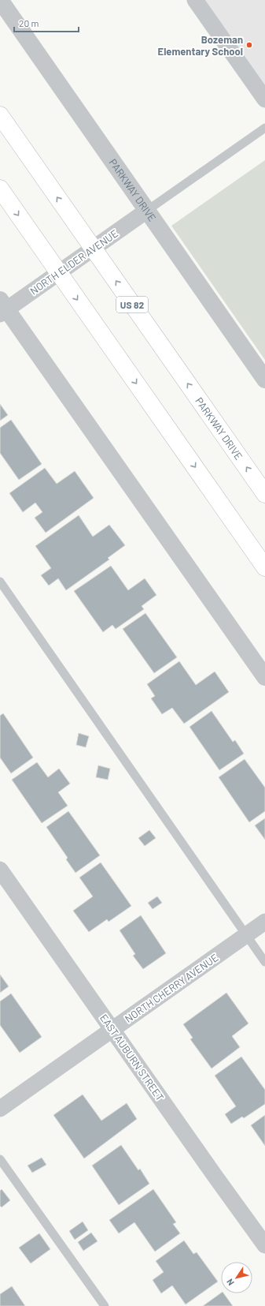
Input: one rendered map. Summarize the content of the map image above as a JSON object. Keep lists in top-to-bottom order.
{
  "streets": {
    "highway": ["PARKWAY DRIVE", "US 82"],
    "street": ["NORTH ELDER AVENUE", "NORTH CHERRY AVENUE", "EAST AUBURN STREET"]
  },
  "crossings": [
    ["PARKWAY DRIVE", "NORTH ELDER AVENUE"],
    ["NORTH CHERRY AVENUE", "EAST AUBURN STREET"]
  ],
  "places": ["Bozeman Elementary School"],
  "scale_bar": "20 m",
  "north": "bottom left"
}
